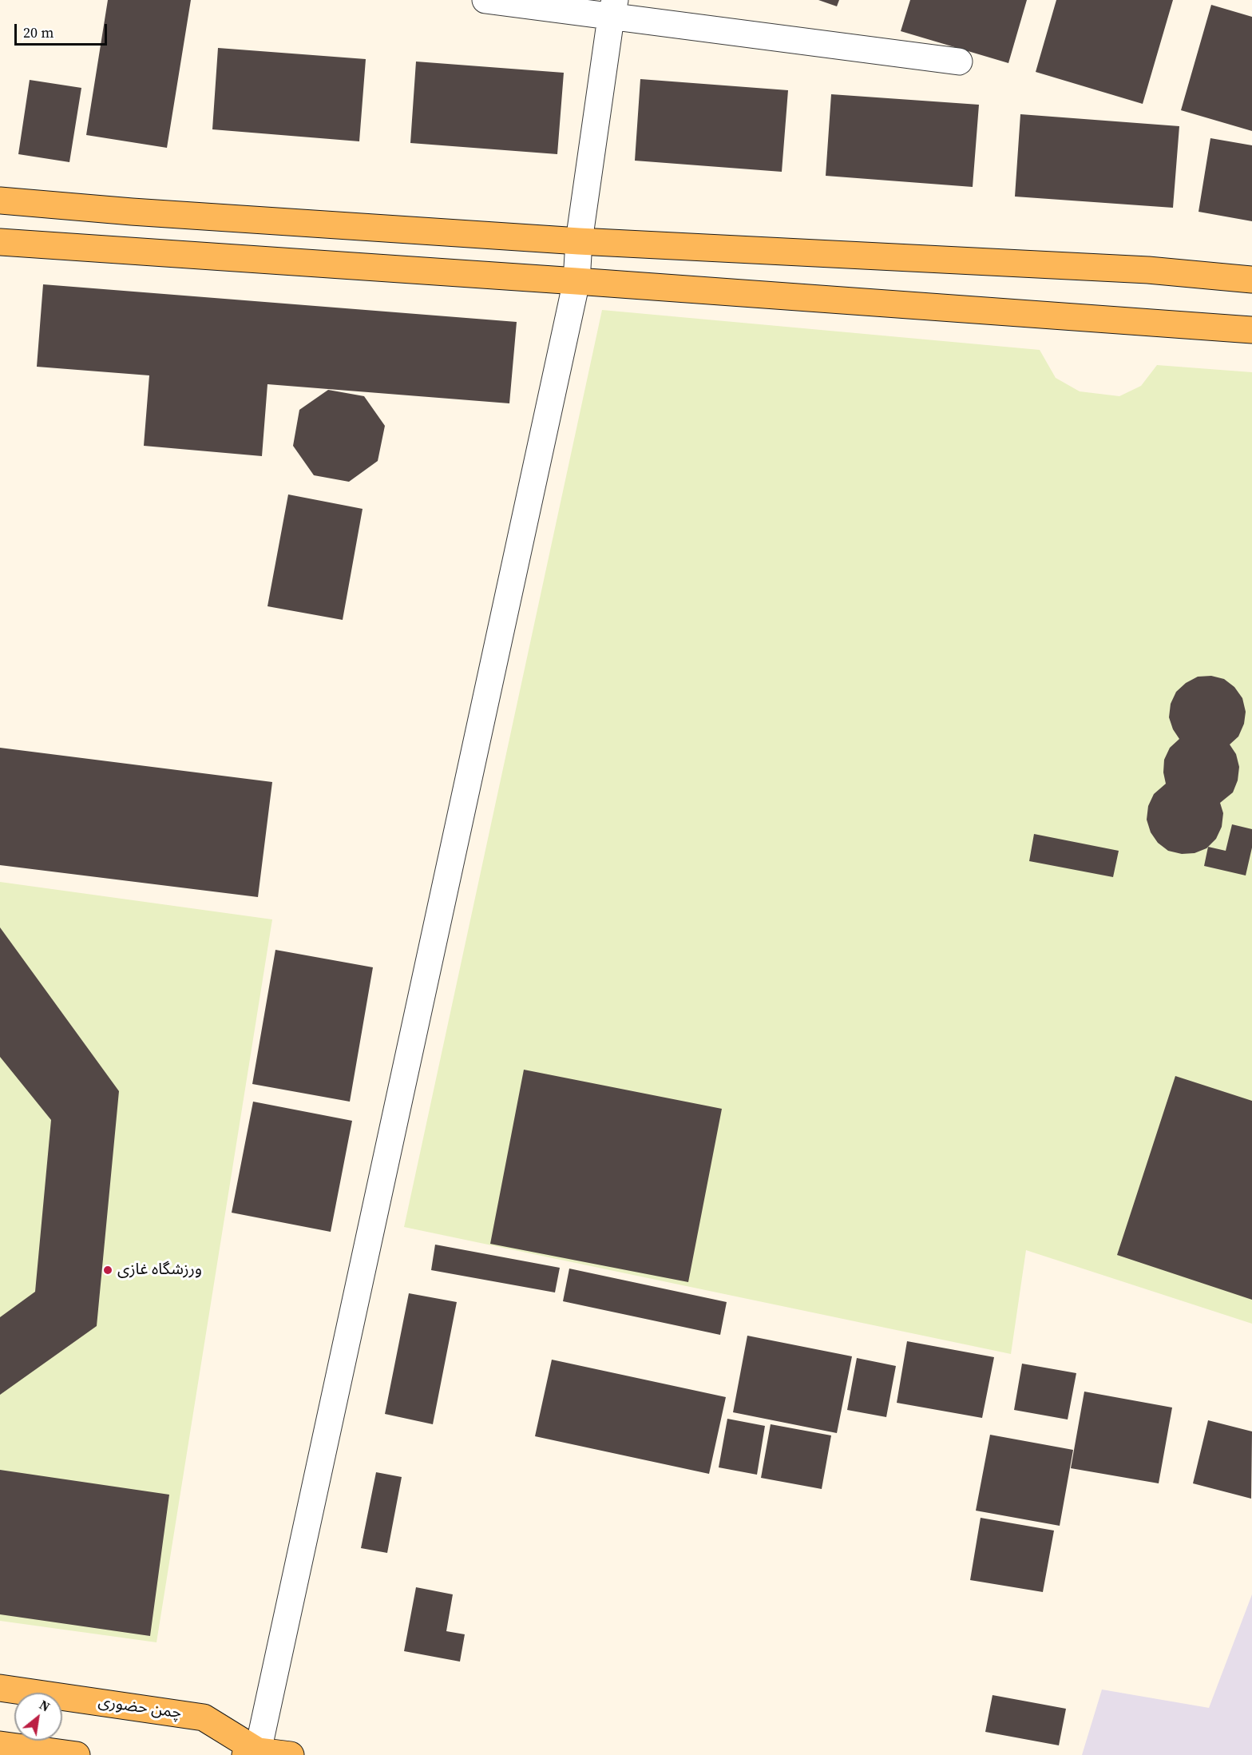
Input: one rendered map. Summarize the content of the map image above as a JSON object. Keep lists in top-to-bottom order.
{
  "streets": {
    "main road": ["چمن حضوری"]
  },
  "places": ["ورزشگاه غازی"],
  "scale_bar": "20 m",
  "north": "top right"
}
